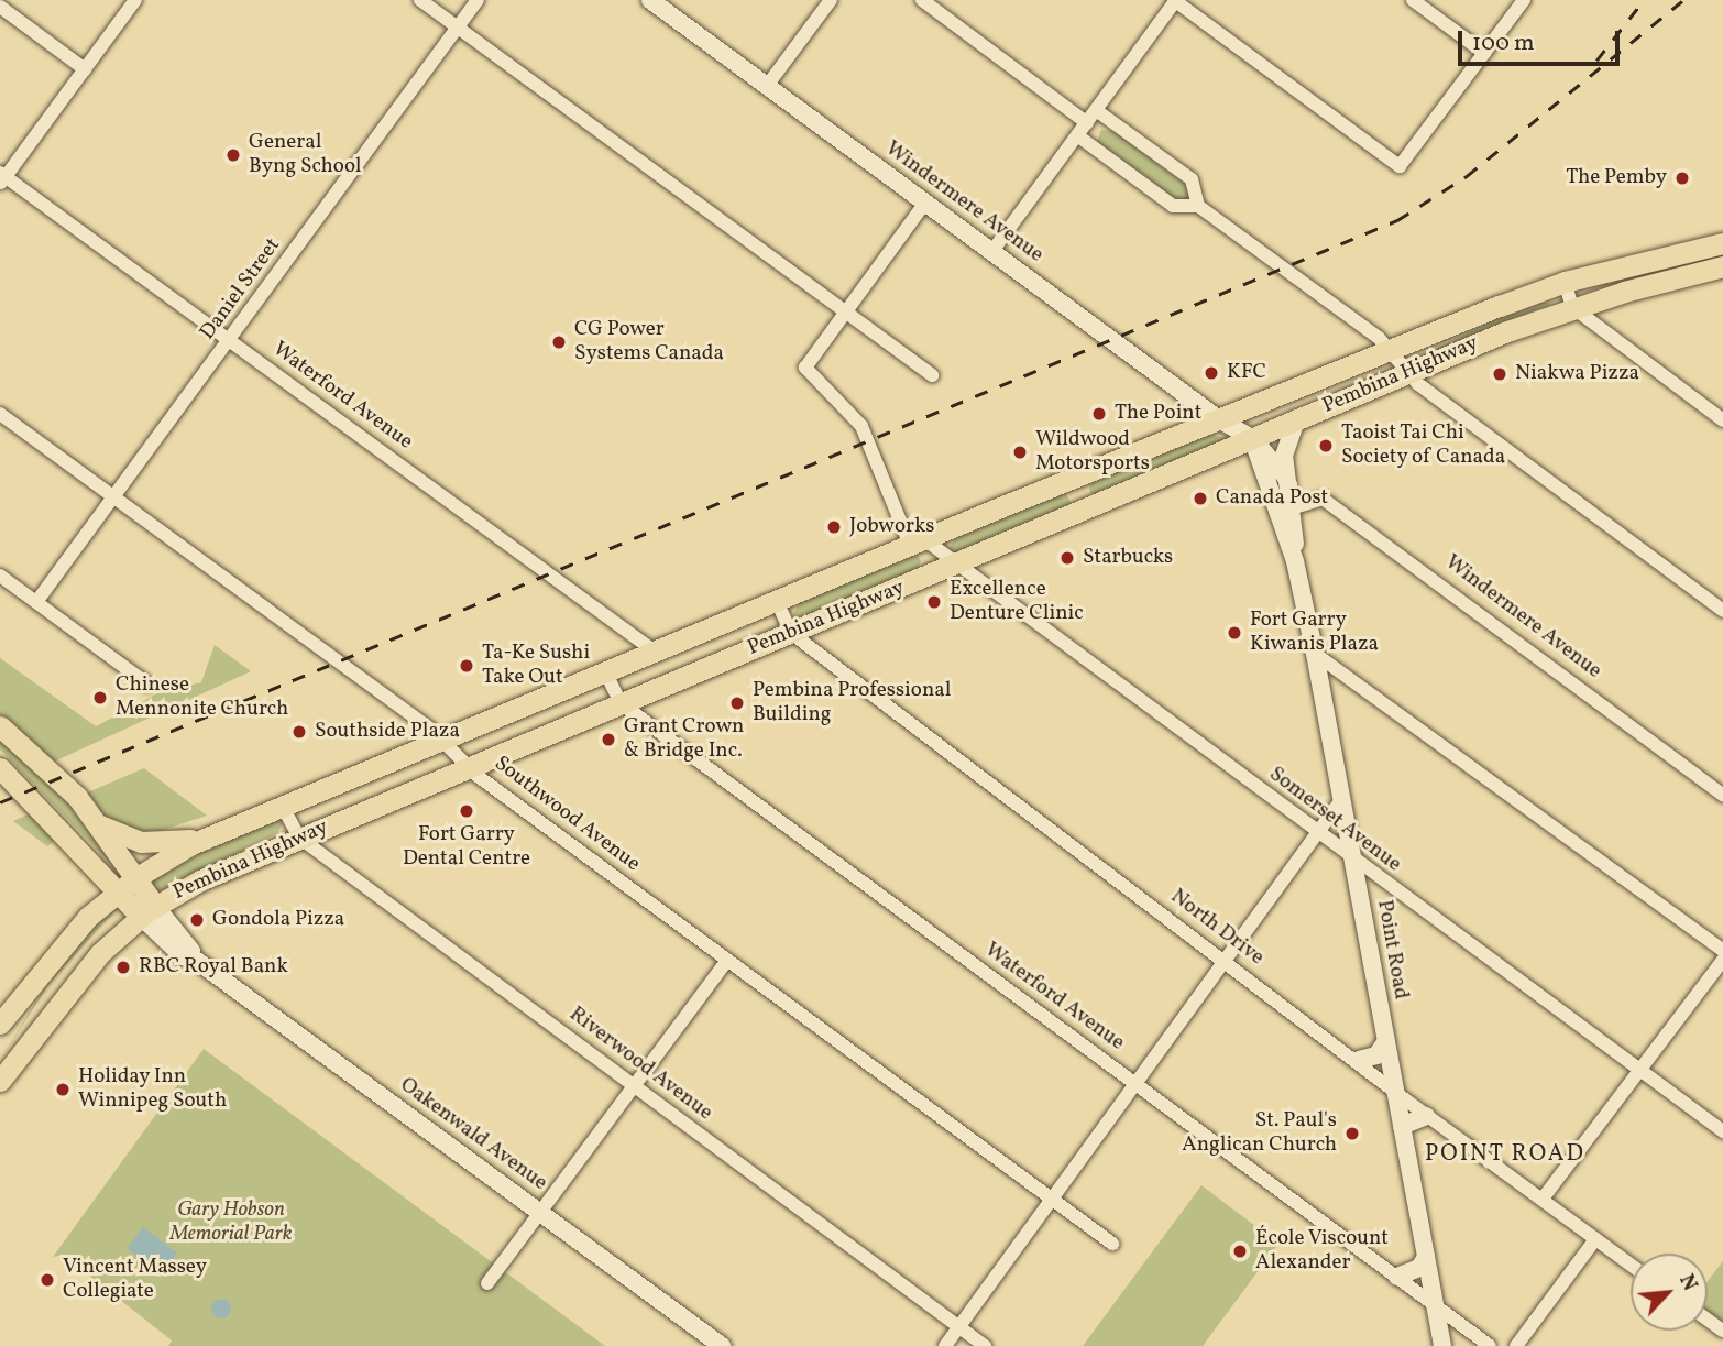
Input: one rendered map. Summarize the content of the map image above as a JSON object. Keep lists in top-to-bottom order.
{
  "streets": {
    "main road": ["Pembina Highway"],
    "street": [
      "Windermere Avenue",
      "Daniel Street",
      "Waterford Avenue",
      "Southwood Avenue",
      "Somerset Avenue",
      "North Drive",
      "Point Road",
      "Riverwood Avenue",
      "Oakenwald Avenue"
    ]
  },
  "crossings": [
    ["Windermere Avenue", "Pembina Highway"],
    ["Windermere Avenue", "Point Road"],
    ["Daniel Street", "Waterford Avenue"],
    ["Daniel Street", "Southwood Avenue"],
    ["Pembina Highway", "Waterford Avenue"],
    ["Pembina Highway", "Southwood Avenue"],
    ["Pembina Highway", "Somerset Avenue"],
    ["Pembina Highway", "North Drive"],
    ["Pembina Highway", "Point Road"],
    ["Pembina Highway", "Riverwood Avenue"],
    ["Pembina Highway", "Oakenwald Avenue"],
    ["Waterford Avenue", "Point Road"],
    ["Somerset Avenue", "Point Road"],
    ["North Drive", "Point Road"]
  ],
  "districts": ["POINT ROAD"],
  "parks": ["Gary Hobson Memorial Park"],
  "places": [
    "General Byng School",
    "The Pemby",
    "CG Power Systems Canada",
    "KFC",
    "Niakwa Pizza",
    "The Point",
    "Taoist Tai Chi Society of Canada",
    "Wildwood Motorsports",
    "Canada Post",
    "Jobworks",
    "Starbucks",
    "Excellence Denture Clinic",
    "Fort Garry Kiwanis Plaza",
    "Ta-Ke Sushi Take Out",
    "Chinese Mennonite Church",
    "Pembina Professional Building",
    "Southside Plaza",
    "Grant Crown & Bridge Inc.",
    "Fort Garry Dental Centre",
    "Gondola Pizza",
    "RBC Royal Bank",
    "Holiday Inn Winnipeg South",
    "St. Paul's Anglican Church",
    "École Viscount Alexander",
    "Vincent Massey Collegiate"
  ],
  "scale_bar": "100 m",
  "north": "top right"
}
